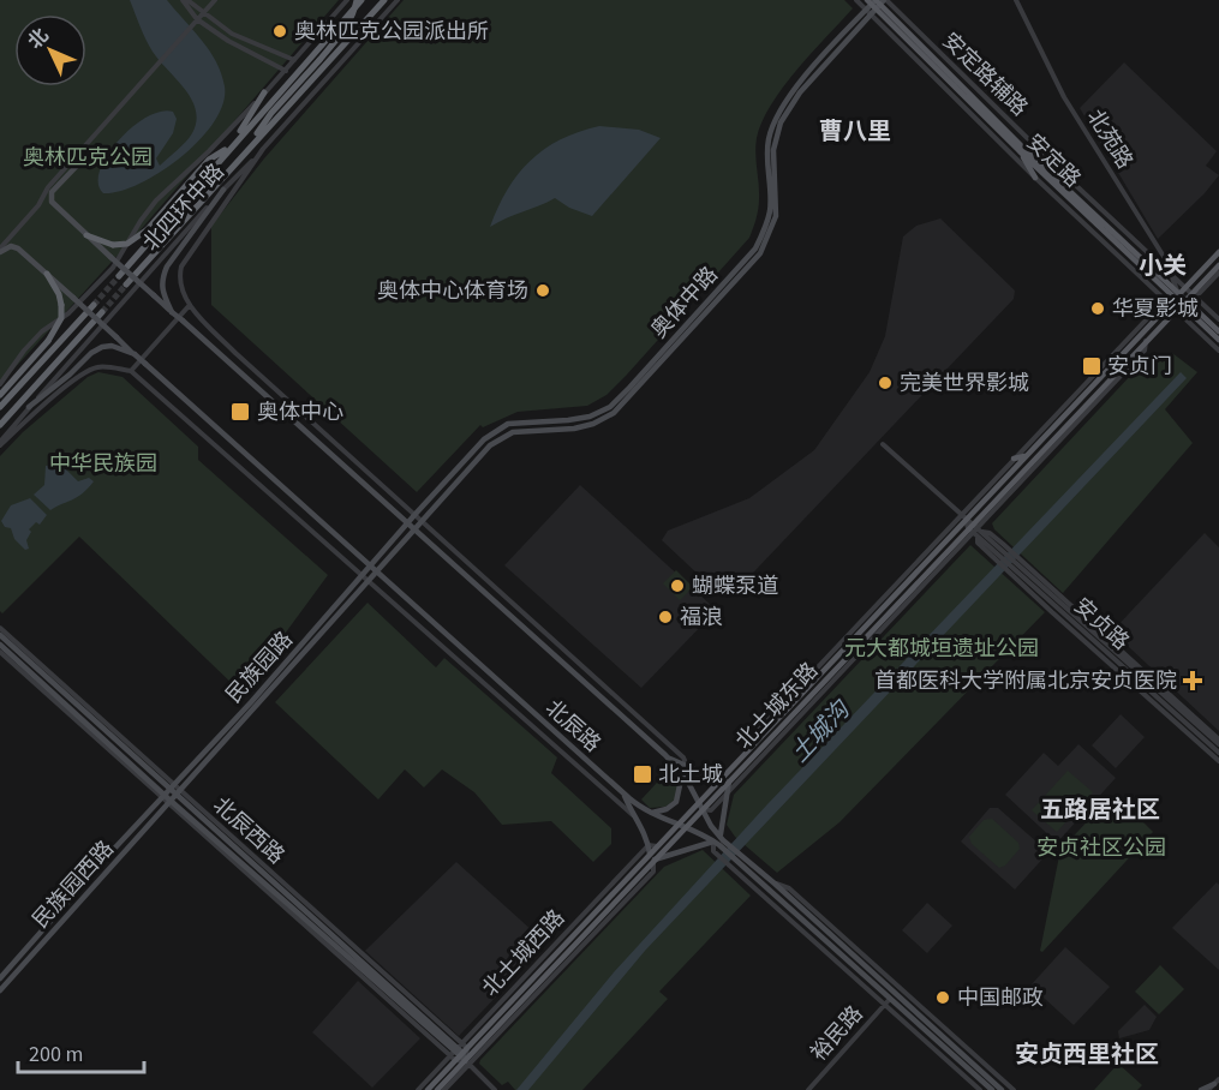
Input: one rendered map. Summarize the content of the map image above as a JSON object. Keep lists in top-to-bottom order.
{
  "streets": {
    "highway": ["北四环中路"],
    "main road": [
      "安定路",
      "奥体中路",
      "民族园路",
      "北土城东路",
      "北辰路",
      "北辰西路",
      "民族园西路",
      "北土城西路"
    ],
    "street": [
      "安定路辅路",
      "北苑路",
      "安贞路",
      "裕民路"
    ]
  },
  "crossings": [
    ["安定路辅路", "北苑路"],
    ["安定路辅路", "安定路"],
    ["安定路辅路", "奥体中路"],
    ["安定路辅路", "北土城东路"],
    ["北苑路", "安定路"],
    ["北苑路", "北土城东路"],
    ["安定路", "奥体中路"],
    ["安定路", "北土城东路"],
    ["奥体中路", "民族园路"],
    ["奥体中路", "北辰路"],
    ["民族园路", "北辰路"],
    ["民族园路", "北辰西路"],
    ["民族园路", "民族园西路"],
    ["北土城东路", "北辰路"],
    ["北土城东路", "北土城西路"],
    ["北辰路", "北土城西路"],
    ["北辰路", "裕民路"],
    ["北辰西路", "民族园西路"],
    ["北辰西路", "北土城西路"]
  ],
  "districts": [
    "曹八里",
    "小关",
    "五路居社区",
    "安贞西里社区"
  ],
  "water": ["土城沟"],
  "parks": [
    "奥林匹克公园",
    "中华民族园",
    "元大都城垣遗址公园",
    "安贞社区公园"
  ],
  "places": {
    "other": [
      "奥林匹克公园派出所",
      "奥体中心体育场",
      "华夏影城",
      "完美世界影城",
      "蝴蝶泵道",
      "福浪",
      "中国邮政"
    ],
    "transit": ["安贞门", "奥体中心", "北土城"],
    "health": ["首都医科大学附属北京安贞医院"]
  },
  "scale_bar": "200 m",
  "north": "top left"
}
